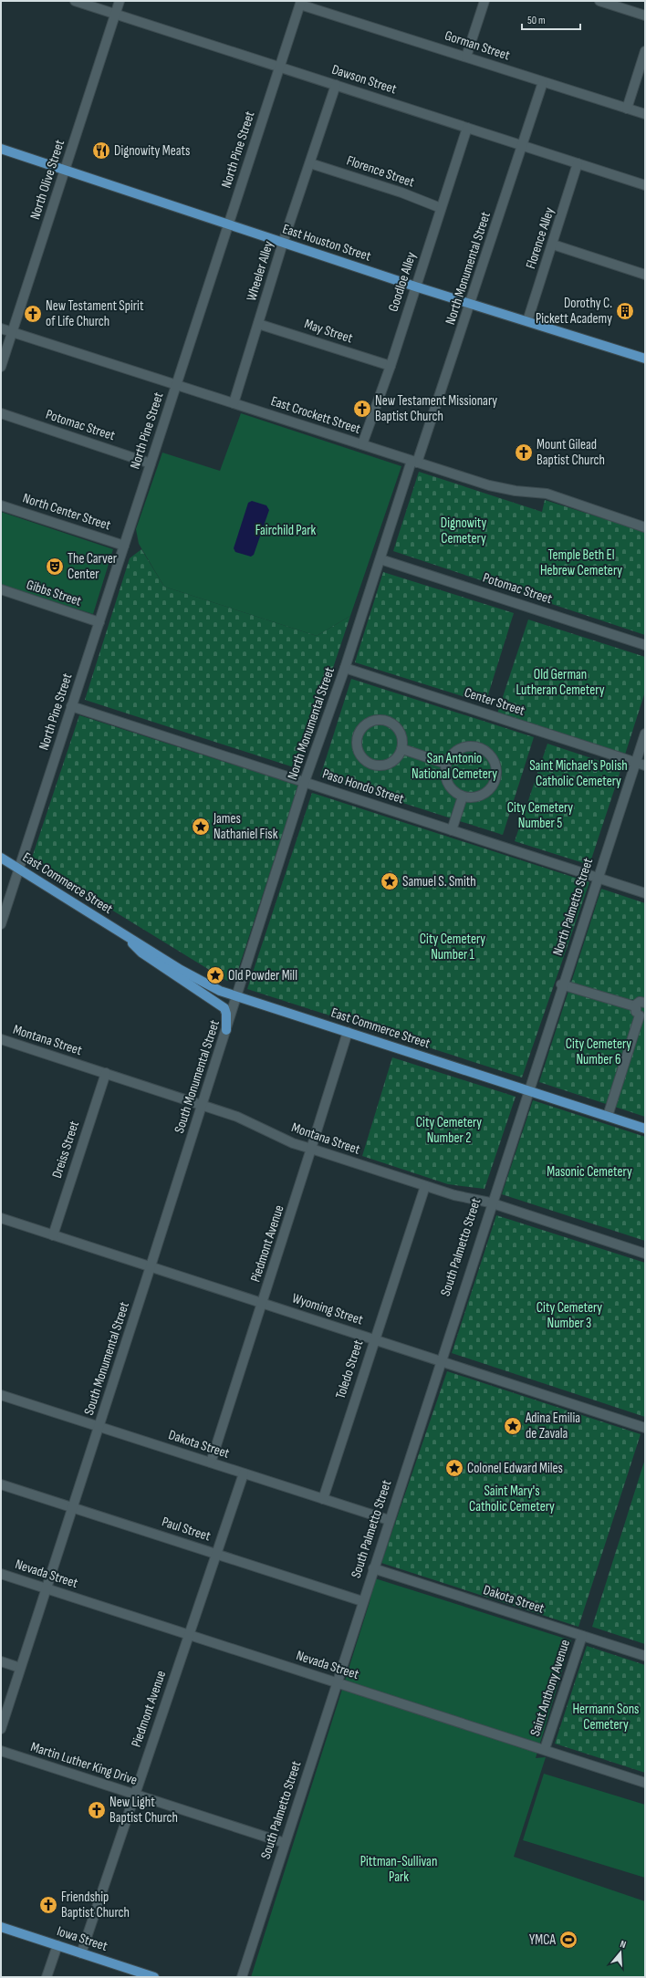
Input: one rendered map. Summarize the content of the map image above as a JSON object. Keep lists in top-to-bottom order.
{
  "streets": {
    "main road": ["East Houston Street", "East Commerce Street", "Iowa Street"],
    "street": [
      "Gorman Street",
      "Dawson Street",
      "North Pine Street",
      "Florence Street",
      "North Olive Street",
      "Florence Alley",
      "North Monumental Street",
      "Wheeler Alley",
      "Goodloe Alley",
      "May Street",
      "East Crockett Street",
      "Potomac Street",
      "North Center Street",
      "Gibbs Street",
      "Center Street",
      "Paso Hondo Street",
      "North Palmetto Street",
      "Montana Street",
      "South Monumental Street",
      "Dreiss Street",
      "Piedmont Avenue",
      "South Palmetto Street",
      "Wyoming Street",
      "Toledo Street",
      "Dakota Street",
      "Paul Street",
      "Nevada Street",
      "Saint Anthony Avenue",
      "Martin Luther King Drive"
    ]
  },
  "crossings": [
    ["Gorman Street", "North Pine Street"],
    ["Gorman Street", "North Monumental Street"],
    ["Dawson Street", "North Pine Street"],
    ["Dawson Street", "North Olive Street"],
    ["Dawson Street", "Florence Alley"],
    ["Dawson Street", "North Monumental Street"],
    ["Dawson Street", "Wheeler Alley"],
    ["Dawson Street", "Goodloe Alley"],
    ["North Pine Street", "East Houston Street"],
    ["North Pine Street", "East Crockett Street"],
    ["North Pine Street", "Potomac Street"],
    ["North Pine Street", "North Center Street"],
    ["North Pine Street", "Gibbs Street"],
    ["North Pine Street", "Paso Hondo Street"],
    ["North Pine Street", "East Commerce Street"],
    ["Florence Street", "Wheeler Alley"],
    ["Florence Street", "Goodloe Alley"],
    ["North Olive Street", "East Houston Street"],
    ["North Olive Street", "East Crockett Street"],
    ["Florence Alley", "East Houston Street"],
    ["East Houston Street", "North Monumental Street"],
    ["East Houston Street", "Wheeler Alley"],
    ["East Houston Street", "Goodloe Alley"],
    ["North Monumental Street", "East Crockett Street"],
    ["North Monumental Street", "Potomac Street"],
    ["North Monumental Street", "Center Street"],
    ["North Monumental Street", "Paso Hondo Street"],
    ["North Monumental Street", "East Commerce Street"],
    ["North Monumental Street", "South Monumental Street"],
    ["Wheeler Alley", "May Street"],
    ["Wheeler Alley", "East Crockett Street"],
    ["Goodloe Alley", "May Street"],
    ["Goodloe Alley", "East Crockett Street"],
    ["Center Street", "North Palmetto Street"],
    ["Paso Hondo Street", "North Palmetto Street"],
    ["East Commerce Street", "North Palmetto Street"],
    ["East Commerce Street", "South Monumental Street"],
    ["East Commerce Street", "Piedmont Avenue"],
    ["East Commerce Street", "South Palmetto Street"],
    ["North Palmetto Street", "South Palmetto Street"],
    ["Montana Street", "South Monumental Street"],
    ["Montana Street", "Dreiss Street"],
    ["Montana Street", "Piedmont Avenue"],
    ["Montana Street", "South Palmetto Street"],
    ["Montana Street", "Toledo Street"],
    ["South Monumental Street", "Wyoming Street"],
    ["South Monumental Street", "Dakota Street"],
    ["South Monumental Street", "Paul Street"],
    ["South Monumental Street", "Nevada Street"],
    ["Dreiss Street", "Wyoming Street"],
    ["Piedmont Avenue", "Wyoming Street"],
    ["Piedmont Avenue", "Dakota Street"],
    ["Piedmont Avenue", "Paul Street"],
    ["Piedmont Avenue", "Nevada Street"],
    ["Piedmont Avenue", "Martin Luther King Drive"],
    ["Piedmont Avenue", "Iowa Street"],
    ["South Palmetto Street", "Wyoming Street"],
    ["South Palmetto Street", "Dakota Street"],
    ["South Palmetto Street", "Paul Street"],
    ["South Palmetto Street", "Nevada Street"],
    ["South Palmetto Street", "Martin Luther King Drive"],
    ["Wyoming Street", "Toledo Street"],
    ["Toledo Street", "Dakota Street"],
    ["Dakota Street", "Saint Anthony Avenue"],
    ["Nevada Street", "Saint Anthony Avenue"]
  ],
  "parks": [
    "Dignowity Cemetery",
    "Fairchild Park",
    "Temple Beth El Hebrew Cemetery",
    "Old German Lutheran Cemetery",
    "San Antonio National Cemetery",
    "Saint Michael's Polish Catholic Cemetery",
    "City Cemetery Number 5",
    "City Cemetery Number 1",
    "City Cemetery Number 6",
    "City Cemetery Number 2",
    "Masonic Cemetery",
    "City Cemetery Number 3",
    "Saint Mary's Catholic Cemetery",
    "Hermann Sons Cemetery",
    "Pittman-Sullivan Park"
  ],
  "places": {
    "restaurant": ["Dignowity Meats"],
    "building": ["Dorothy C. Pickett Academy"],
    "church": [
      "New Testament Spirit of Life Church",
      "New Testament Missionary Baptist Church",
      "Mount Gilead Baptist Church",
      "New Light Baptist Church",
      "Friendship Baptist Church"
    ],
    "theatre": ["The Carver Center"],
    "place": [
      "James Nathaniel Fisk",
      "Samuel S. Smith",
      "Old Powder Mill",
      "Adina Emilia de Zavala",
      "Colonel Edward Miles"
    ],
    "sports": ["YMCA"]
  },
  "scale_bar": "50 m",
  "north": "top"
}
